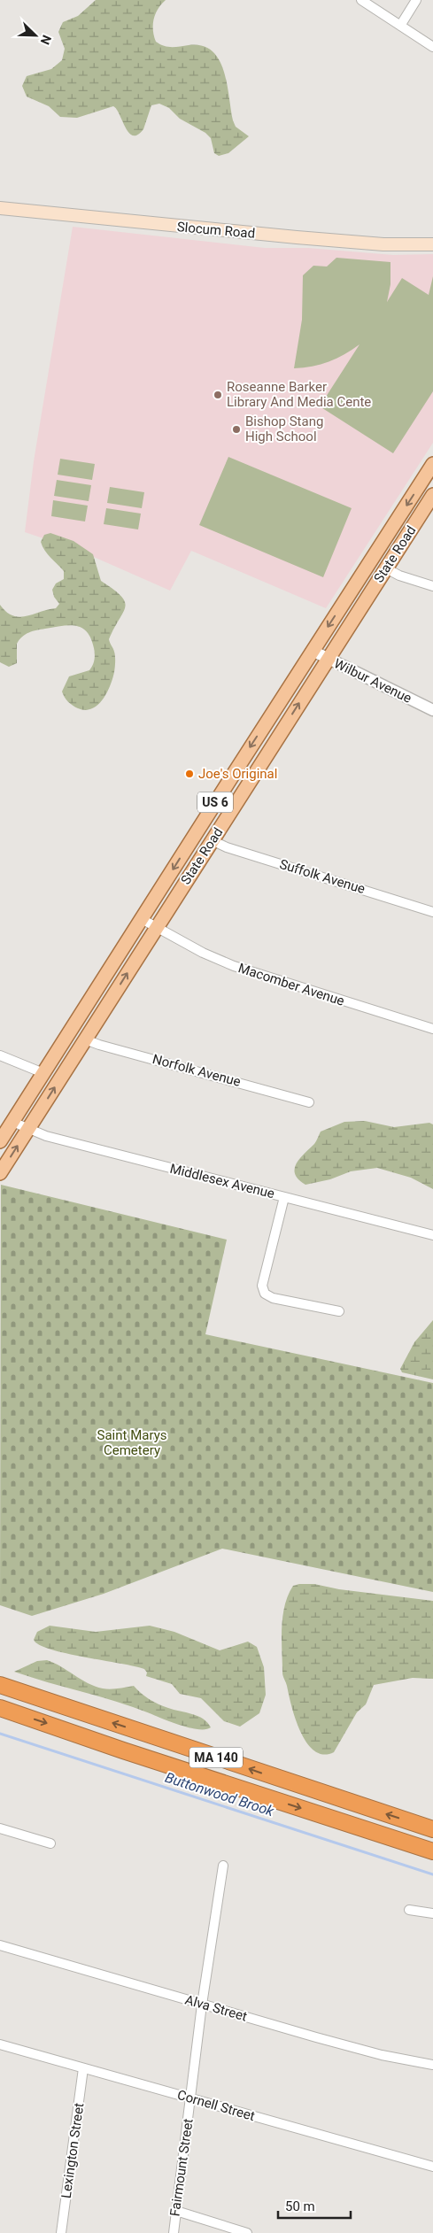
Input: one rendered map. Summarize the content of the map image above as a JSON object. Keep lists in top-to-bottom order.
{
  "streets": {
    "highway": ["MA 140"],
    "main road": ["Slocum Road", "State Road", "US 6"],
    "street": [
      "Wilbur Avenue",
      "Suffolk Avenue",
      "Macomber Avenue",
      "Norfolk Avenue",
      "Middlesex Avenue",
      "Alva Street",
      "Cornell Street",
      "Lexington Street",
      "Fairmount Street"
    ]
  },
  "crossings": [
    ["State Road", "Wilbur Avenue"],
    ["State Road", "Suffolk Avenue"],
    ["State Road", "Macomber Avenue"],
    ["State Road", "Norfolk Avenue"],
    ["State Road", "Middlesex Avenue"],
    ["Alva Street", "Fairmount Street"],
    ["Cornell Street", "Lexington Street"],
    ["Cornell Street", "Fairmount Street"]
  ],
  "water": ["Buttonwood Brook"],
  "parks": ["Saint Marys Cemetery"],
  "places": ["Roseanne Barker Library And Media Cente", "Bishop Stang High School", "Joe's Original"],
  "scale_bar": "50 m",
  "north": "bottom right"
}
